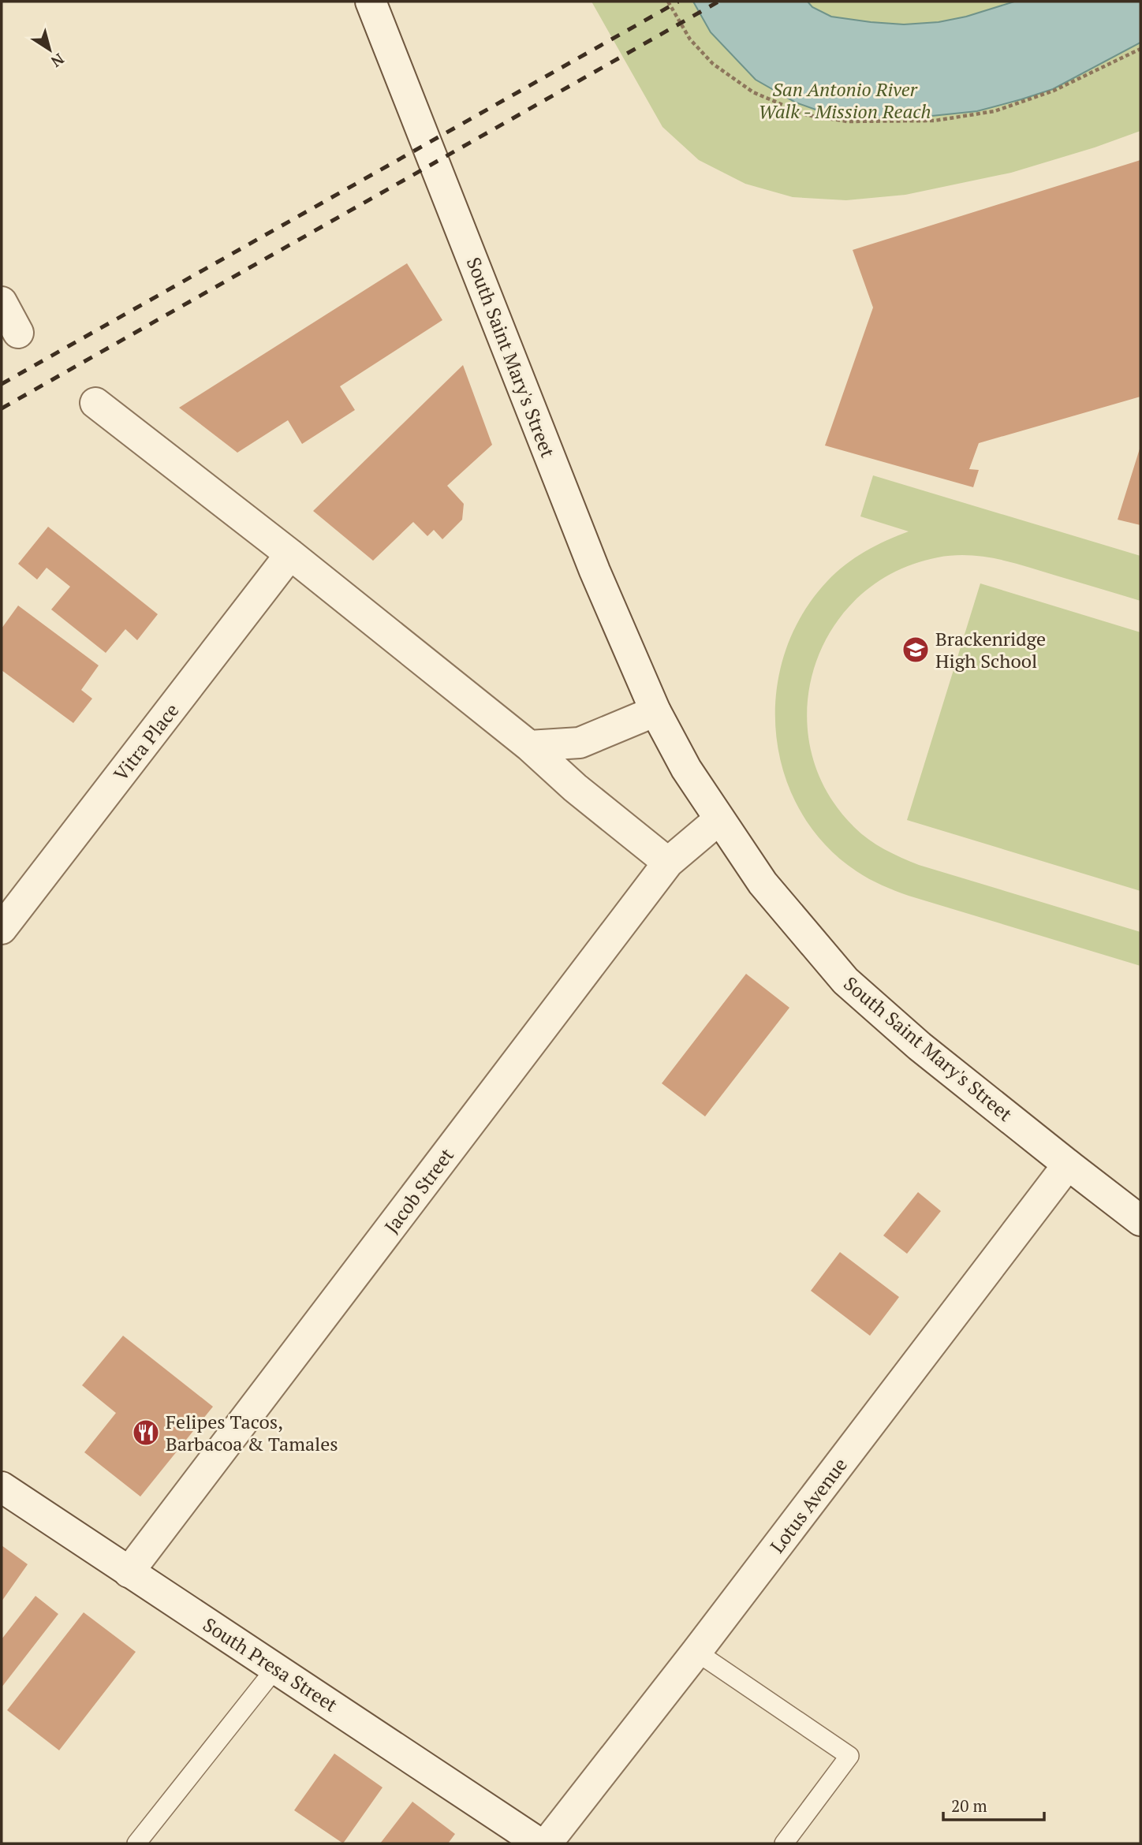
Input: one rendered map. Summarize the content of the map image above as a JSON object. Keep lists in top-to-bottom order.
{
  "streets": {
    "street": [
      "South Saint Mary's Street",
      "Vitra Place",
      "Jacob Street",
      "Lotus Avenue",
      "South Presa Street"
    ]
  },
  "crossings": [
    ["South Saint Mary's Street", "Jacob Street"],
    ["South Saint Mary's Street", "Lotus Avenue"],
    ["Jacob Street", "South Presa Street"]
  ],
  "parks": ["San Antonio River Walk - Mission Reach"],
  "places": {
    "school or university": ["Brackenridge High School"],
    "restaurant": ["Felipes Tacos, Barbacoa & Tamales"]
  },
  "scale_bar": "20 m",
  "north": "bottom right"
}
